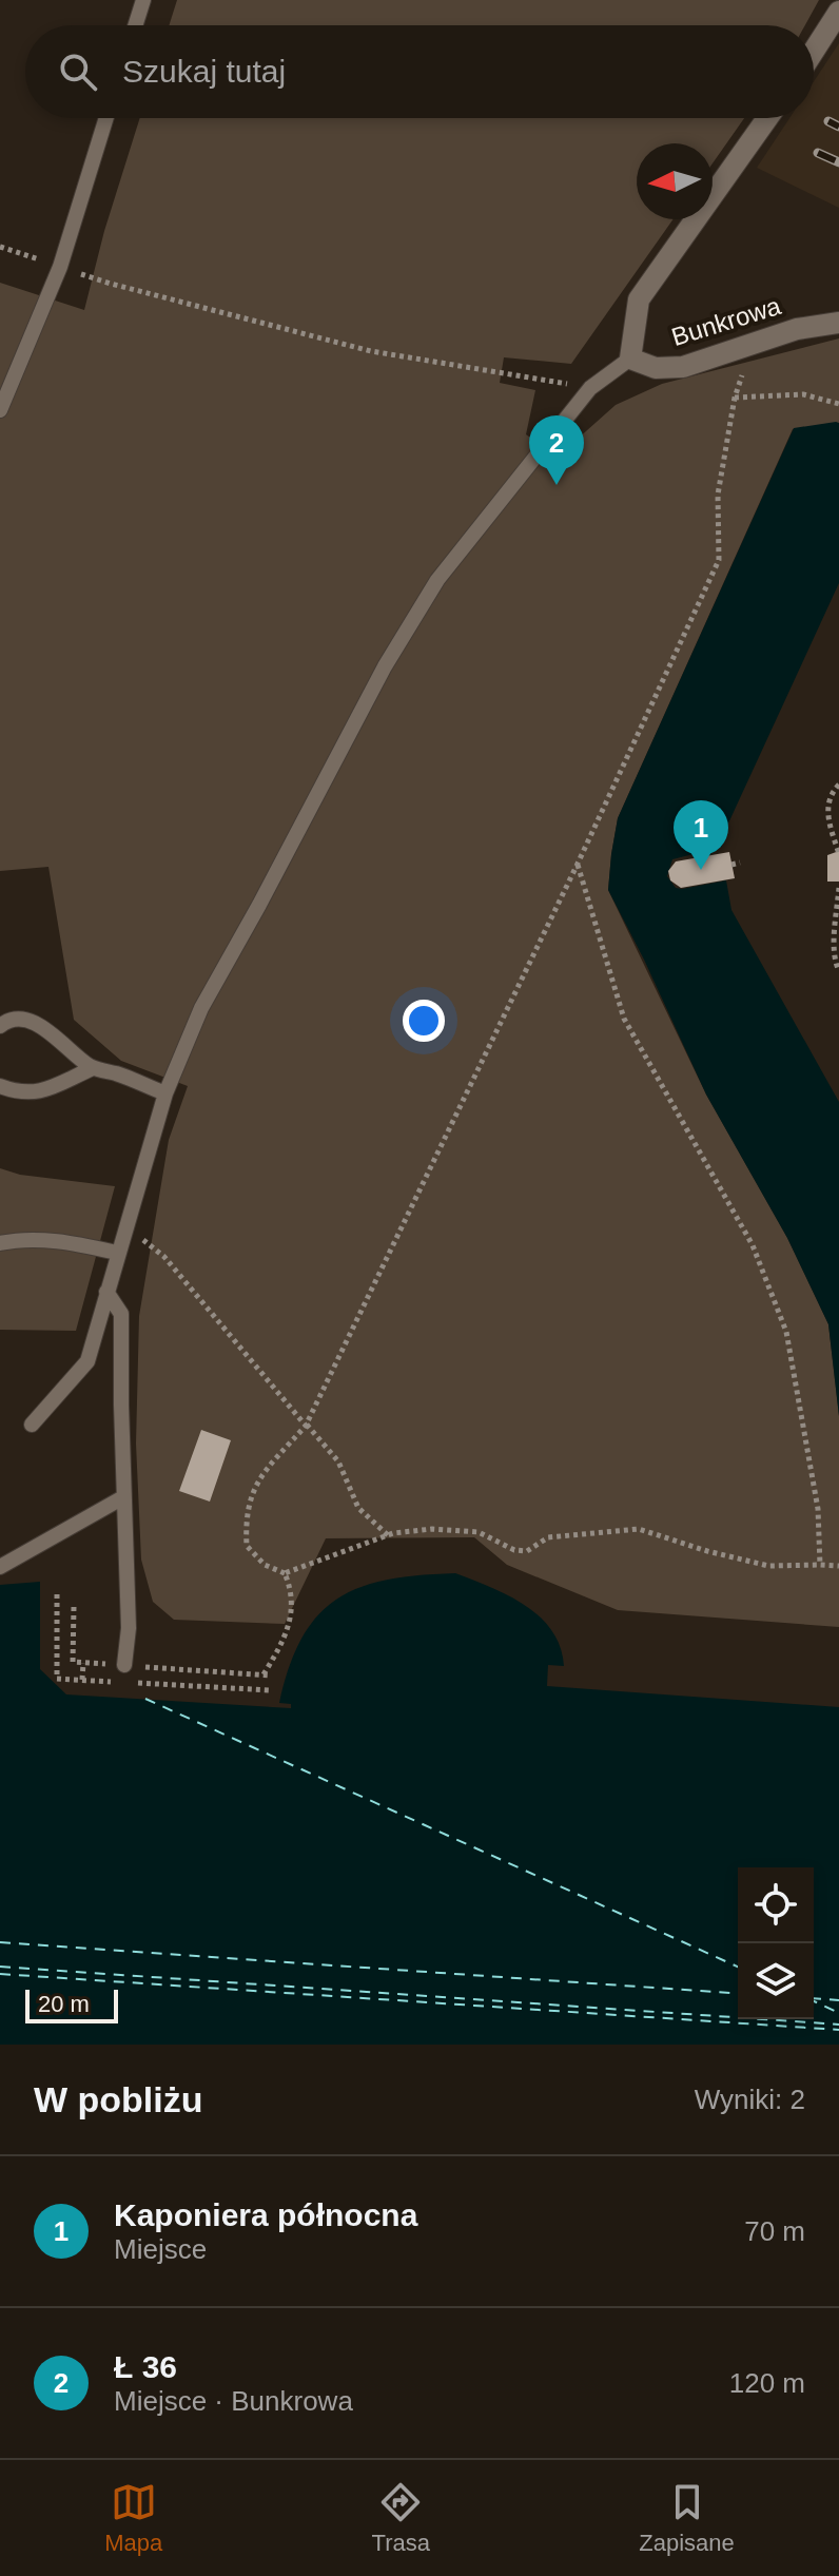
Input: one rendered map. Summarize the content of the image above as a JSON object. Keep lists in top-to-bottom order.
{
  "streets": {
    "street": ["Bunkrowa"]
  },
  "scale_bar": "20 m",
  "north": "left",
  "page": {
    "search": "Szukaj tutaj",
    "pins": ["2", "1"],
    "scale": "20 m",
    "heading": ["W pobliżu", "Wyniki: 2"],
    "list": [
      {
        "mark": "1",
        "name": "Kaponiera północna",
        "note": "Miejsce",
        "value": "70 m"
      },
      {
        "mark": "2",
        "name": "Ł 36",
        "note": "Miejsce · Bunkrowa",
        "value": "120 m"
      }
    ],
    "nav": ["Mapa", "Trasa", "Zapisane"]
  }
}
